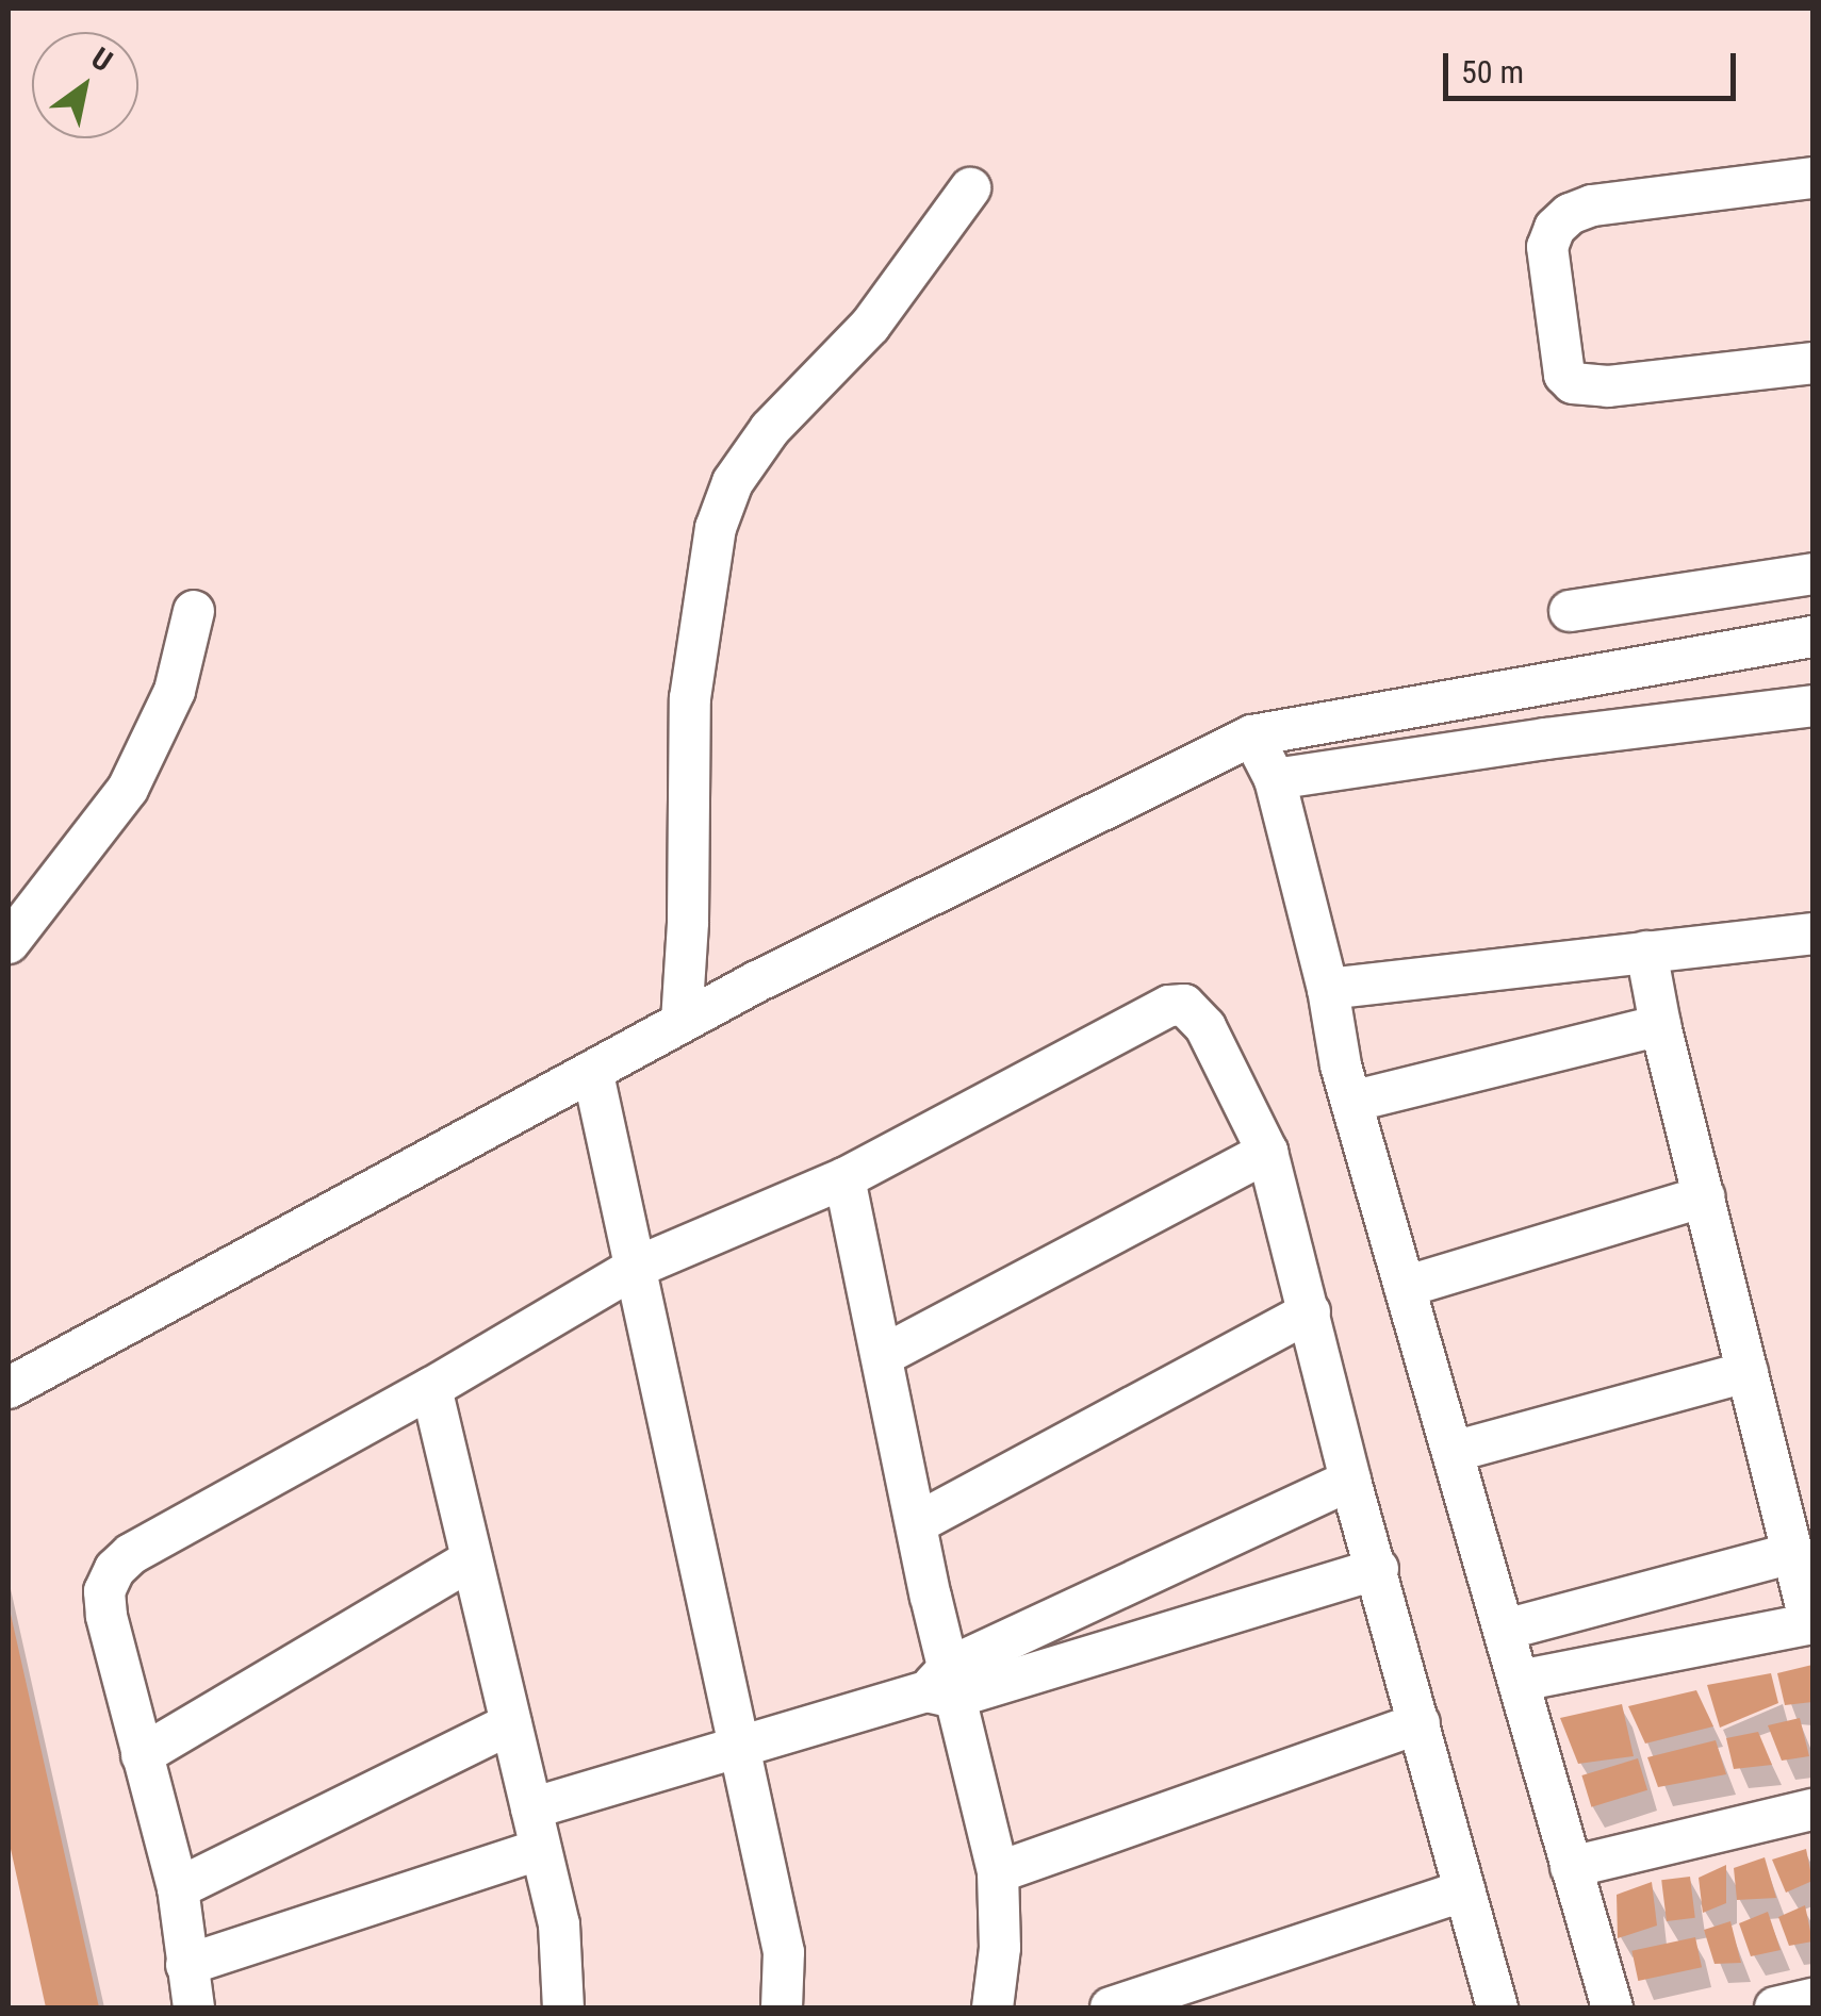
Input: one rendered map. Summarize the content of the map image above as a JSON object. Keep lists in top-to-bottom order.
{
  "scale_bar": "50 m",
  "north": "top right"
}
